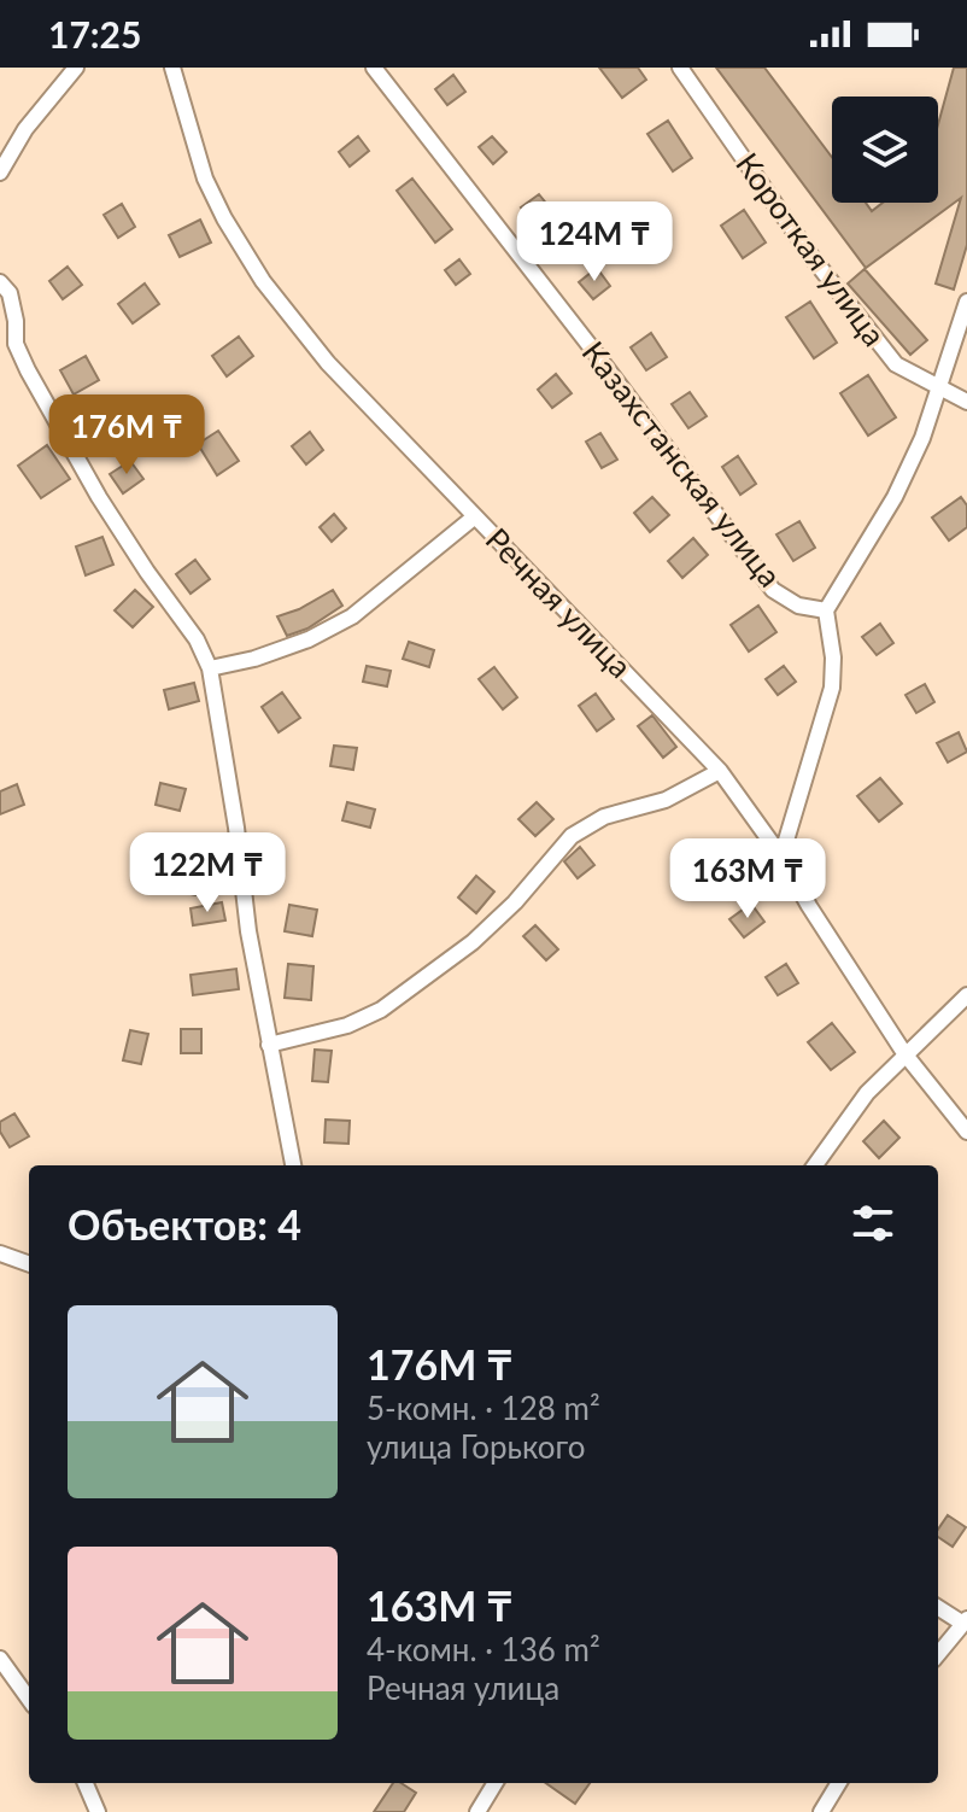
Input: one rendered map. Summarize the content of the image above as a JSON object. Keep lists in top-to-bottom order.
{
  "streets": {
    "street": ["Короткая улица", "Казахстанская улица", "Речная улица"]
  },
  "page": {
    "status": "17:25",
    "price": [
      "124M ₸",
      "176M ₸",
      "122M ₸",
      "163M ₸"
    ],
    "heading": "Объектов: 4",
    "list": [
      {
        "name": "176M ₸",
        "note": "5-комн. · 128 m² · улица Горького"
      },
      {
        "name": "163M ₸",
        "note": "4-комн. · 136 m² · Речная улица"
      }
    ]
  }
}
